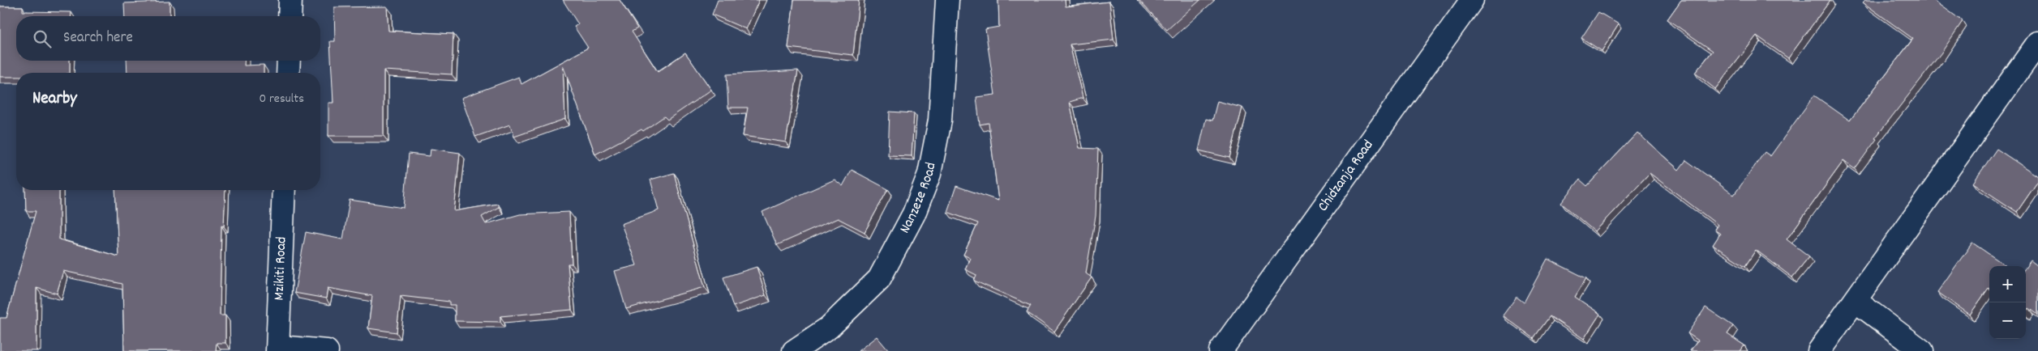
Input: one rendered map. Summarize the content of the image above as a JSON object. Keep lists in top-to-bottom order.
{
  "streets": {
    "street": ["Chidzanja Road", "Nanzeze Road", "Mzikiti Road"]
  },
  "page": {
    "search": "Search here",
    "heading": ["Nearby", "0 results"],
    "map_buttons": ["+", "−"]
  }
}
